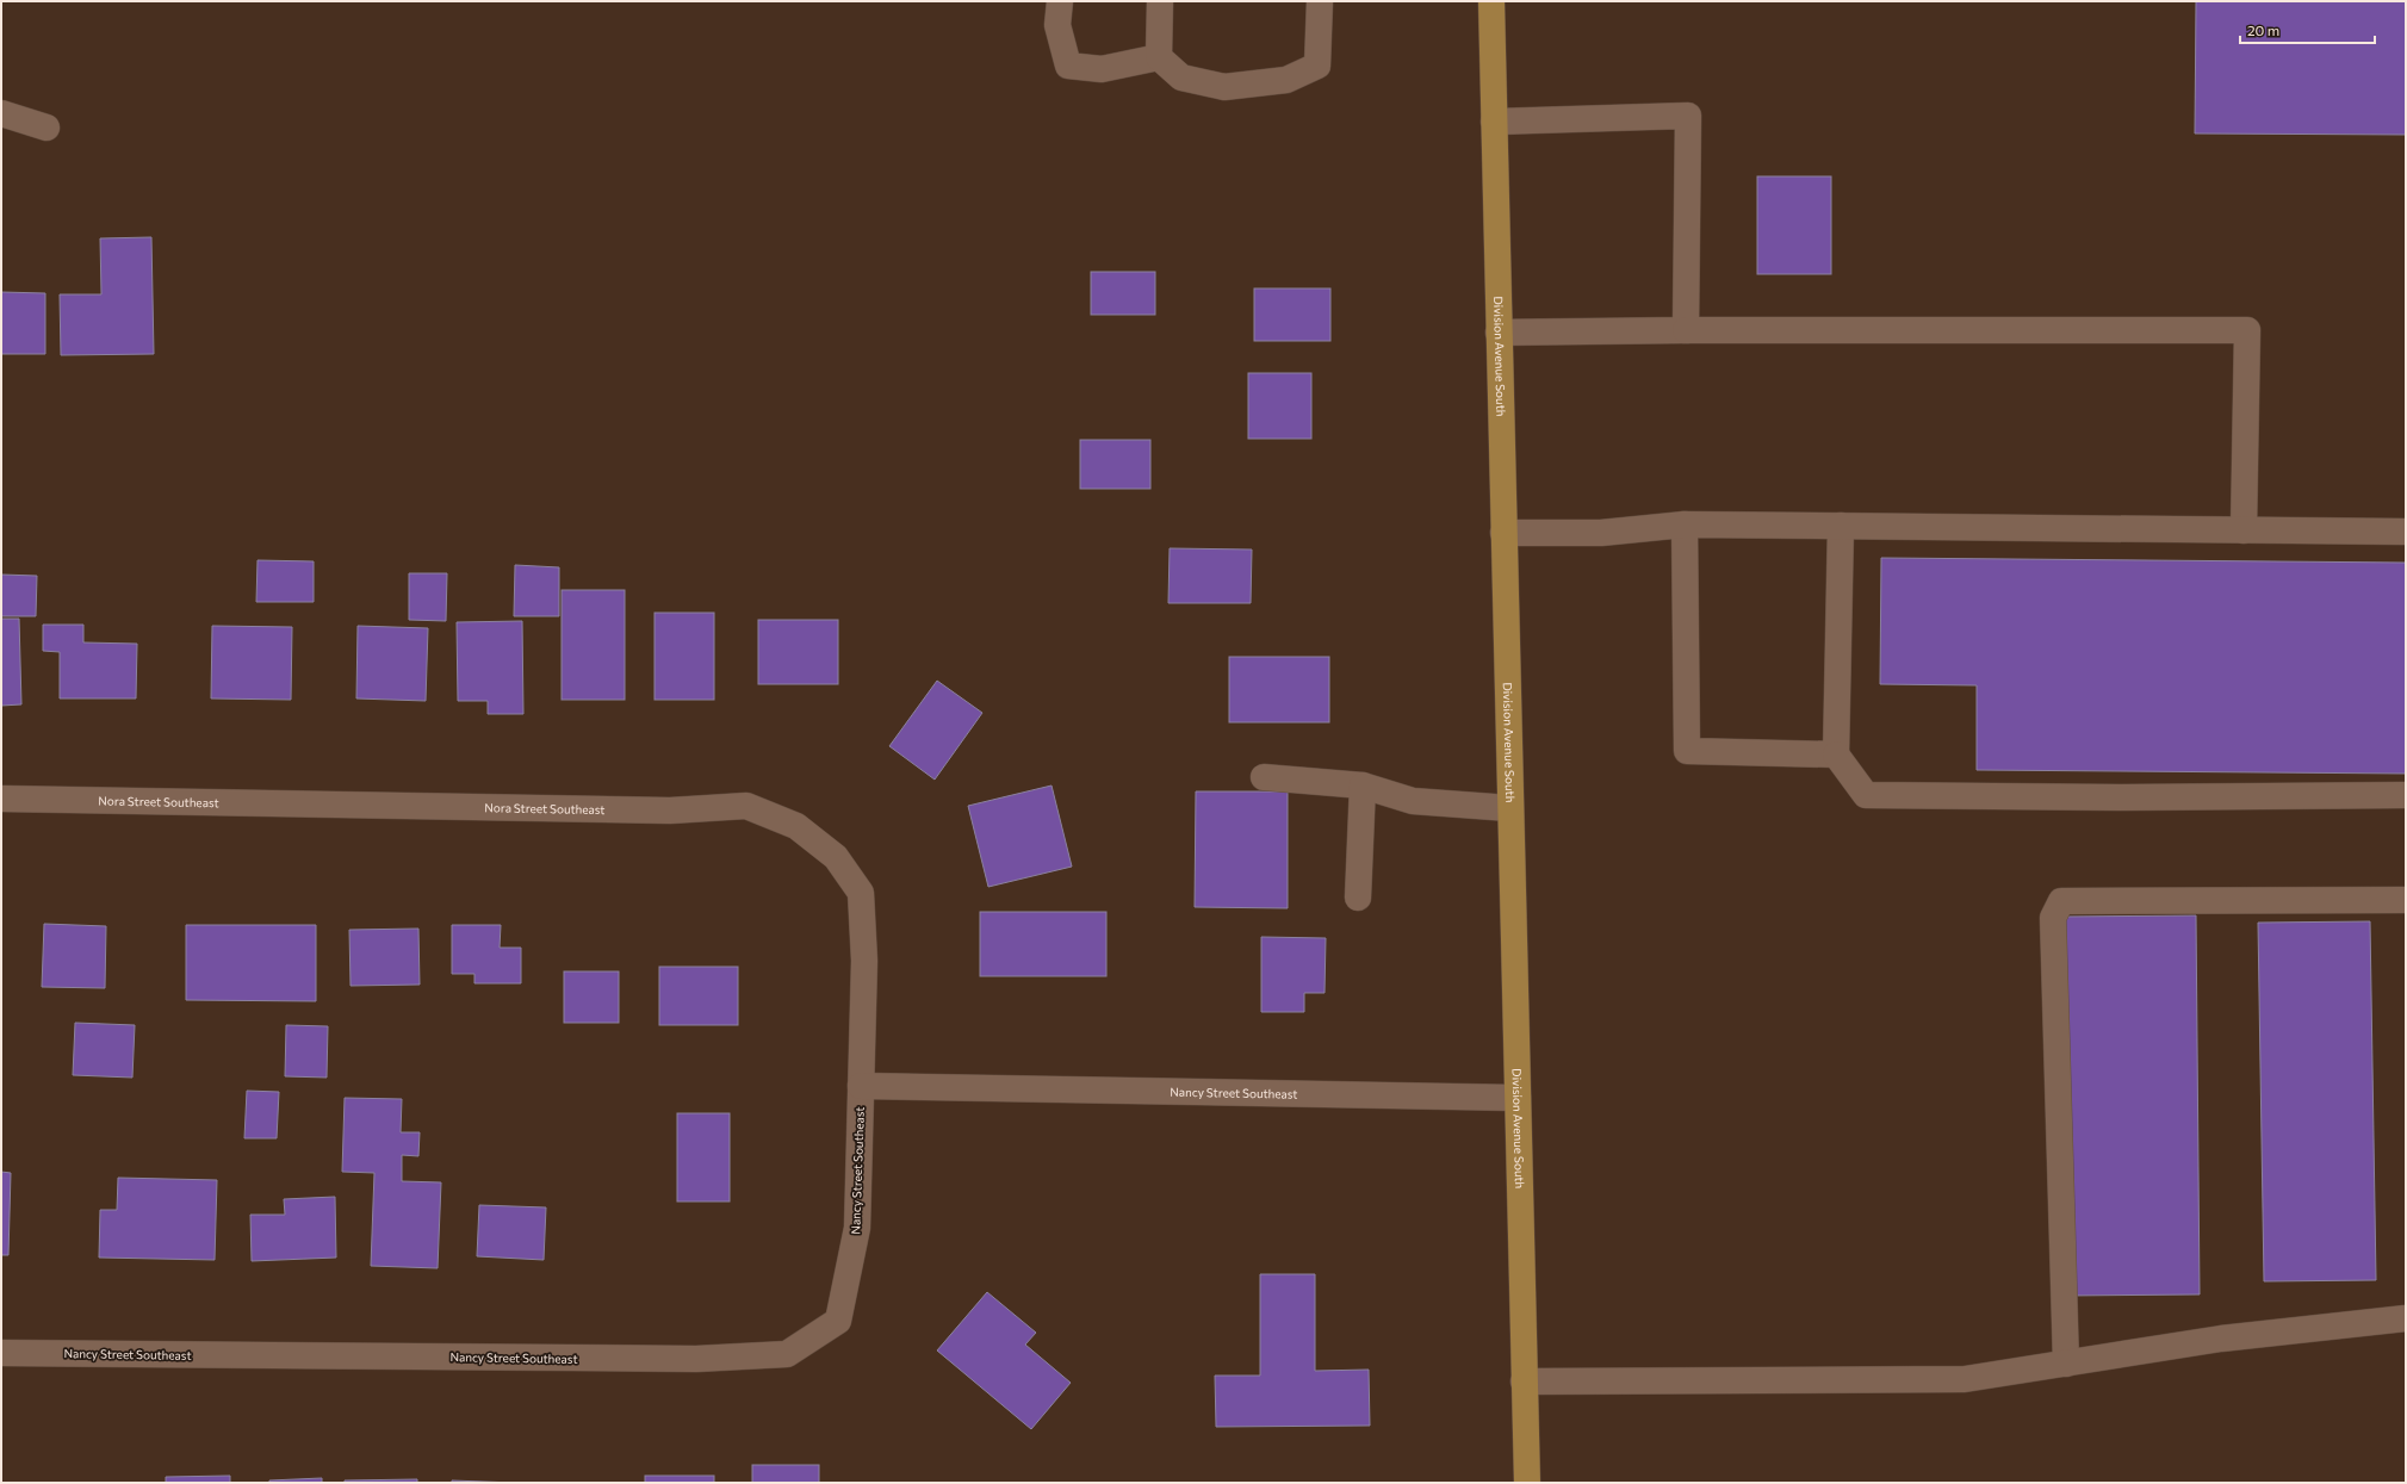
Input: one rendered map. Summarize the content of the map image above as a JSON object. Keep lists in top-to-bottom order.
{
  "streets": {
    "main road": ["Division Avenue South"],
    "street": ["Nora Street Southeast", "Nancy Street Southeast"]
  },
  "crossings": [
    ["Division Avenue South", "Nancy Street Southeast"],
    ["Nora Street Southeast", "Nancy Street Southeast"]
  ],
  "scale_bar": "20 m"
}
